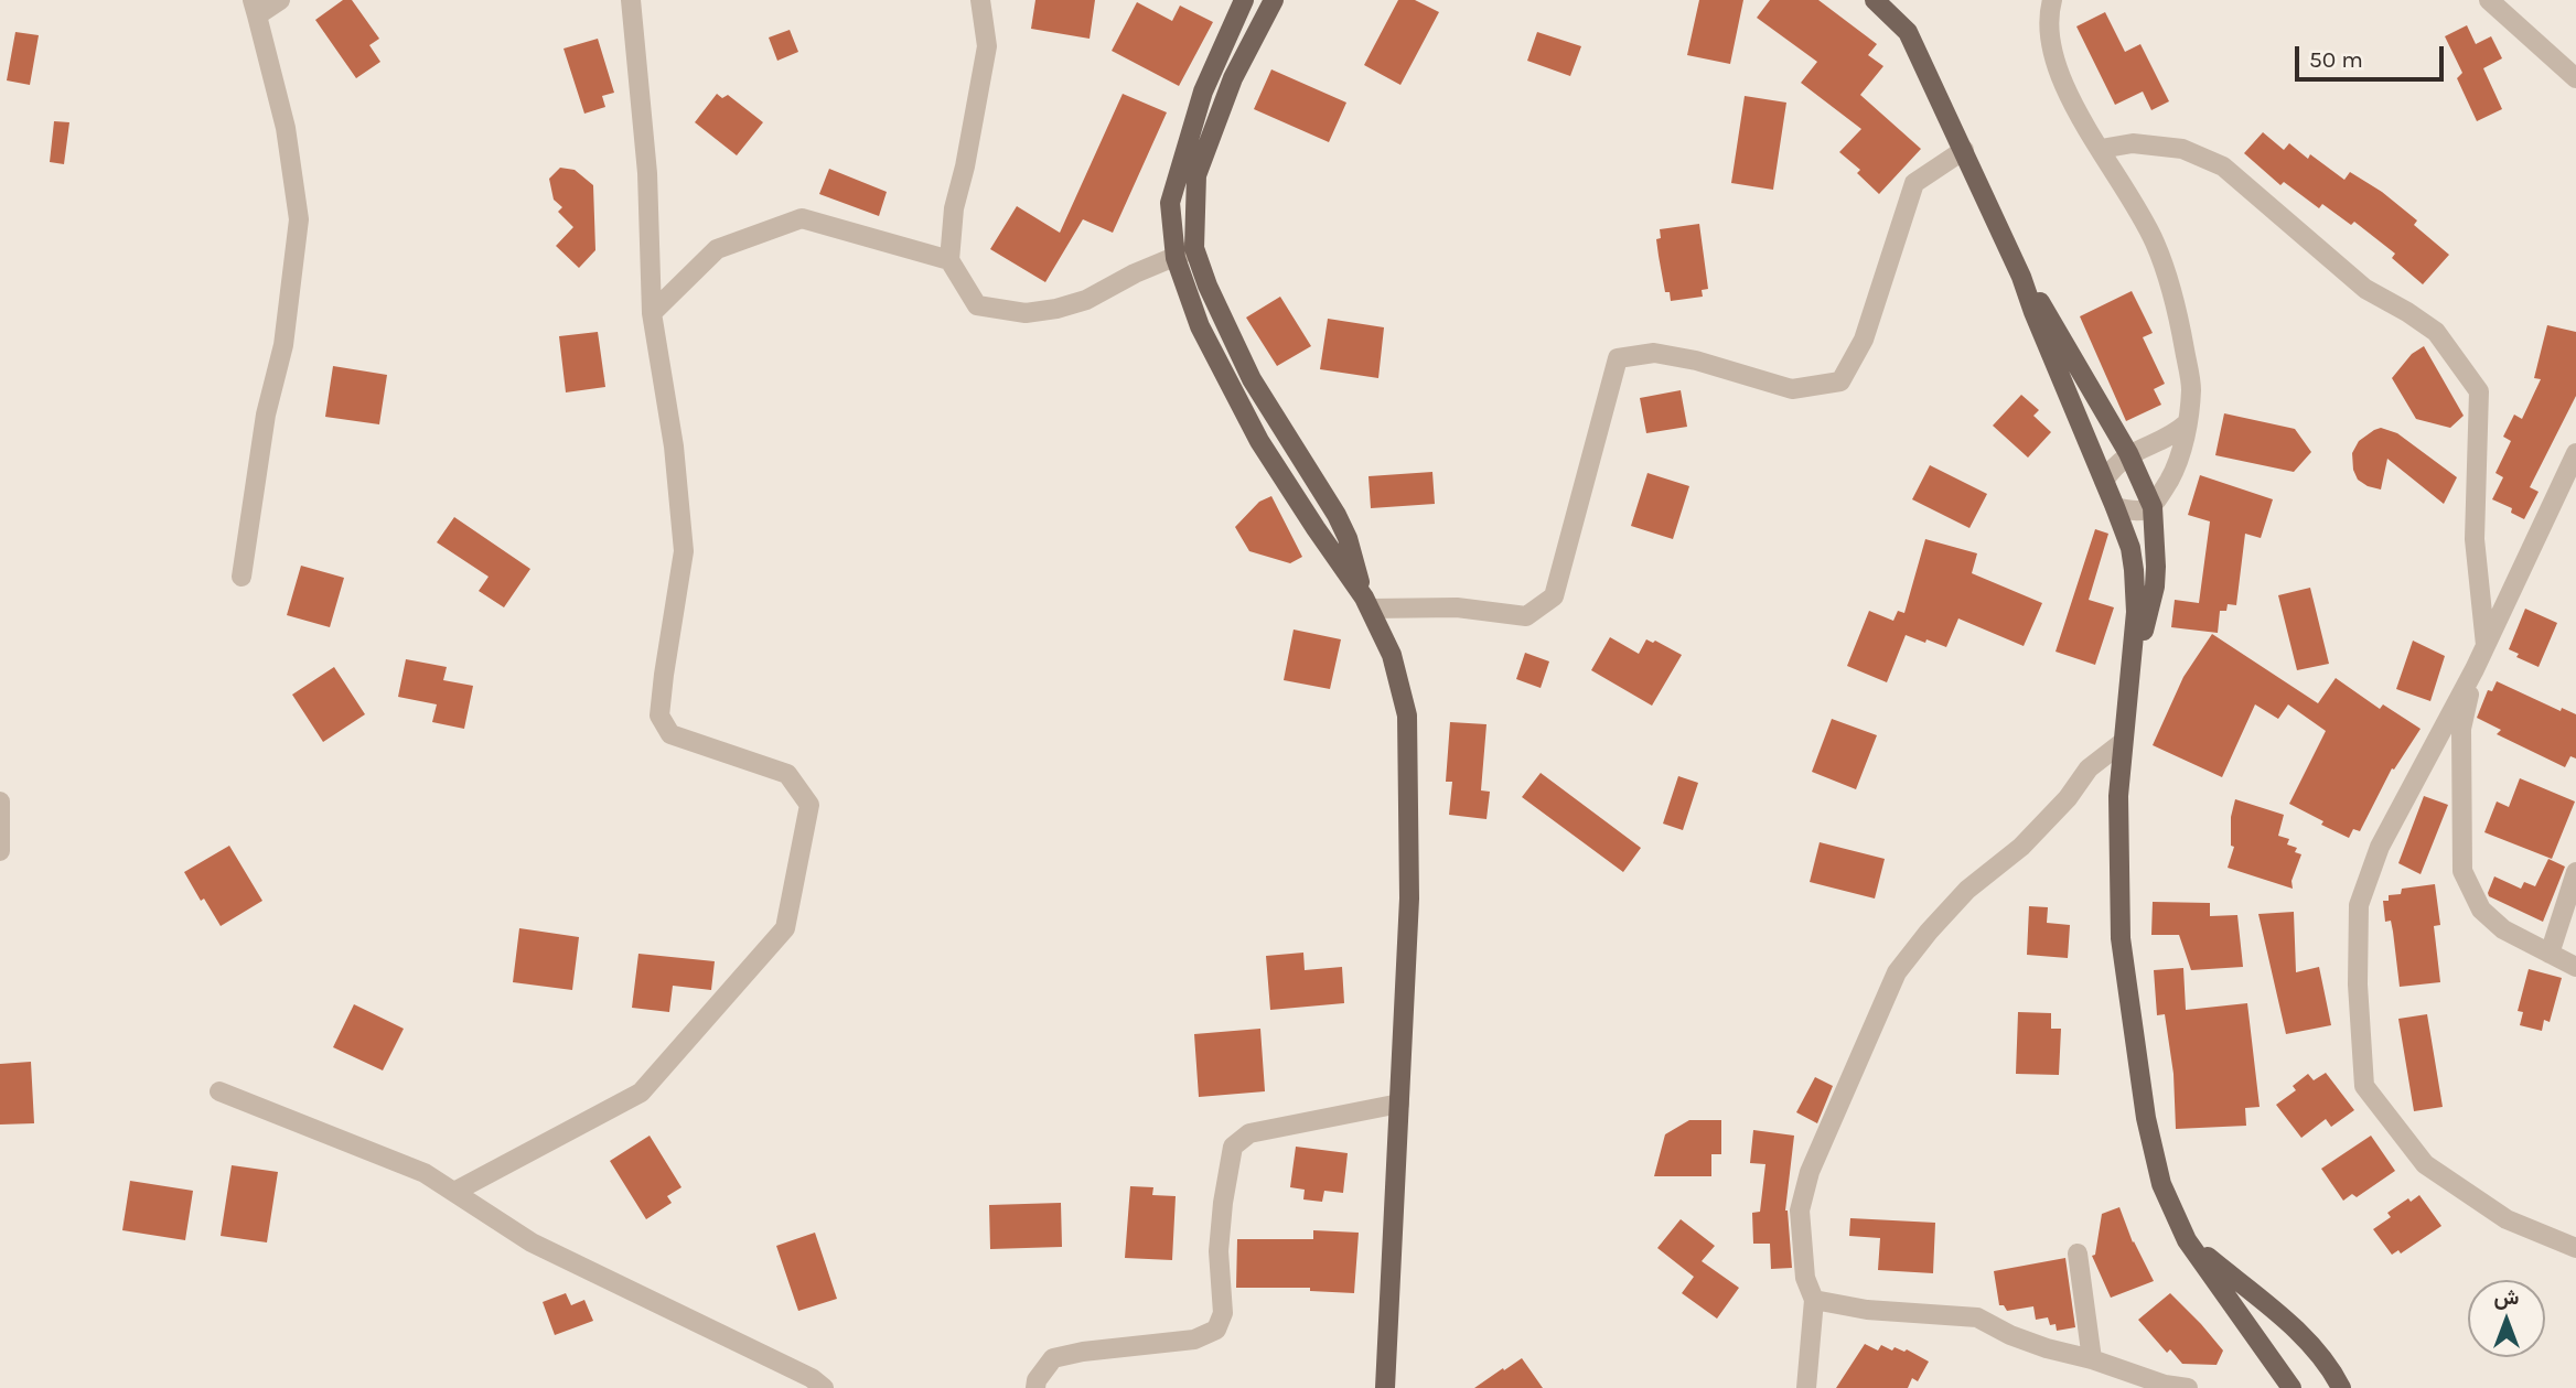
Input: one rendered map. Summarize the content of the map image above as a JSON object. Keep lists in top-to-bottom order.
{
  "scale_bar": "50 m",
  "north": "top"
}
